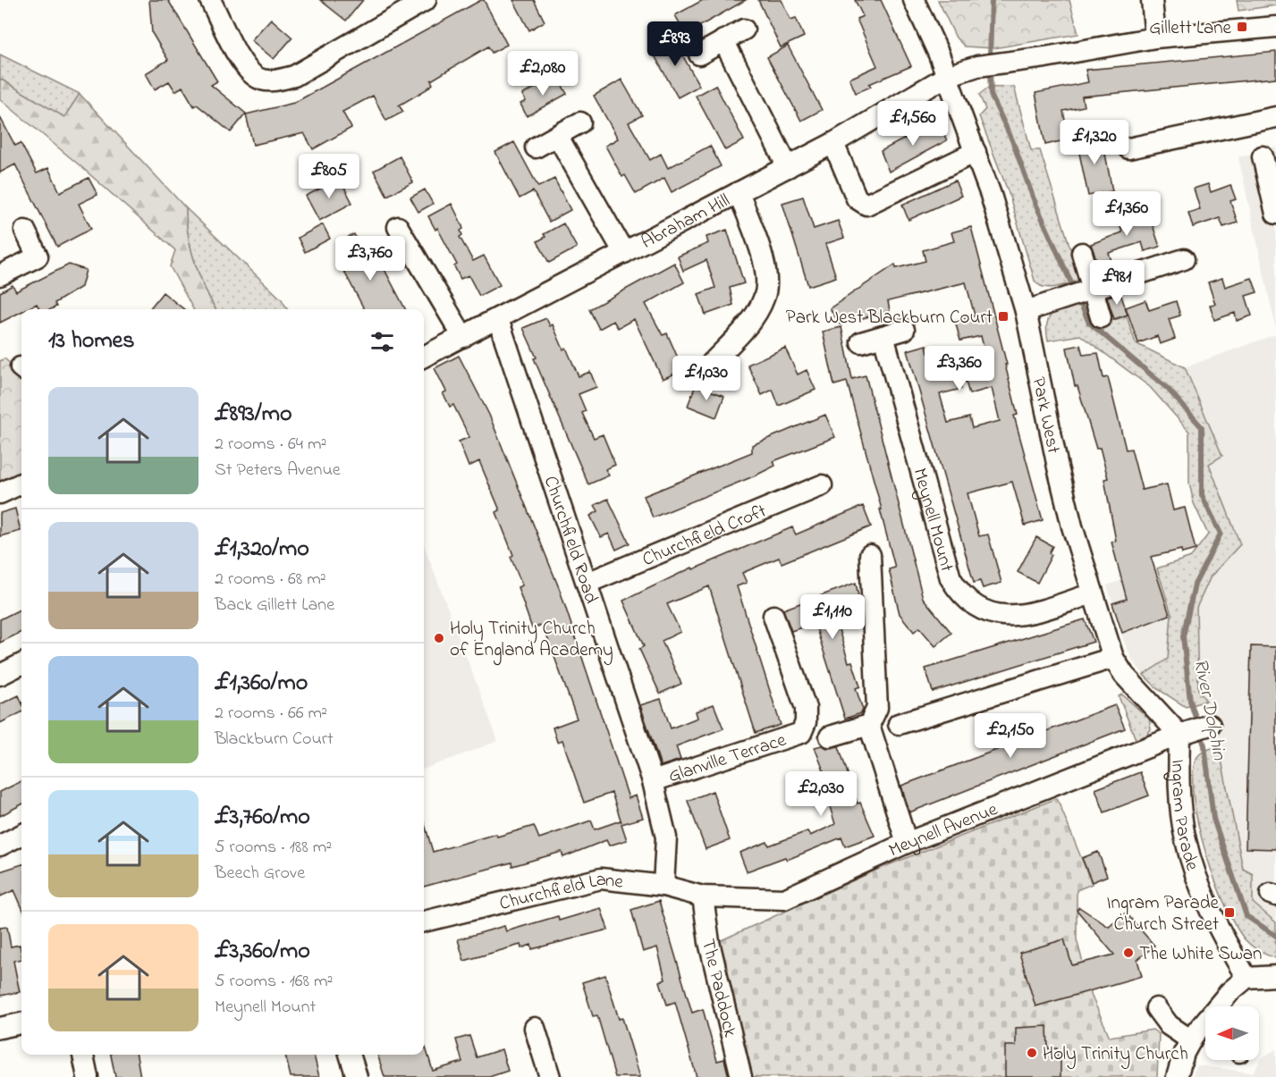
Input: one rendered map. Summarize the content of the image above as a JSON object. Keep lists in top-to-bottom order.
{
  "streets": {
    "street": [
      "Abraham Hill",
      "Park West",
      "Meynell Mount",
      "Churchfield Croft",
      "Churchfield Road",
      "Glanville Terrace",
      "Ingram Parade",
      "Meynell Avenue",
      "Churchfield Lane",
      "The Paddock"
    ]
  },
  "crossings": [
    ["Abraham Hill", "Park West"],
    ["Abraham Hill", "Churchfield Road"],
    ["Park West", "Meynell Mount"],
    ["Park West", "Ingram Parade"],
    ["Park West", "Meynell Avenue"],
    ["Churchfield Croft", "Churchfield Road"],
    ["Churchfield Road", "Glanville Terrace"],
    ["Churchfield Road", "Churchfield Lane"],
    ["Ingram Parade", "Meynell Avenue"],
    ["Meynell Avenue", "Churchfield Lane"],
    ["Meynell Avenue", "The Paddock"],
    ["Churchfield Lane", "The Paddock"]
  ],
  "water": ["River Dolphin"],
  "places": {
    "transit": ["Gillett Lane", "Park West Blackburn Court", "Ingram Parade Church Street"],
    "other": ["Holy Trinity Church of England Academy", "The White Swan", "Holy Trinity Church"]
  },
  "north": "left",
  "page": {
    "price": [
      "£893",
      "£2,080",
      "£1,560",
      "£1,320",
      "£805",
      "£1,360",
      "£3,760",
      "£981",
      "£3,360",
      "£1,030",
      "£1,110",
      "£2,150",
      "£2,030"
    ],
    "heading": "13 homes",
    "list": [
      {
        "name": "£893/mo",
        "note": "2 rooms · 64 m² · St Peters Avenue"
      },
      {
        "name": "£1,320/mo",
        "note": "2 rooms · 68 m² · Back Gillett Lane"
      },
      {
        "name": "£1,360/mo",
        "note": "2 rooms · 66 m² · Blackburn Court"
      },
      {
        "name": "£3,760/mo",
        "note": "5 rooms · 188 m² · Beech Grove"
      },
      {
        "name": "£3,360/mo",
        "note": "5 rooms · 168 m² · Meynell Mount"
      }
    ]
  }
}
